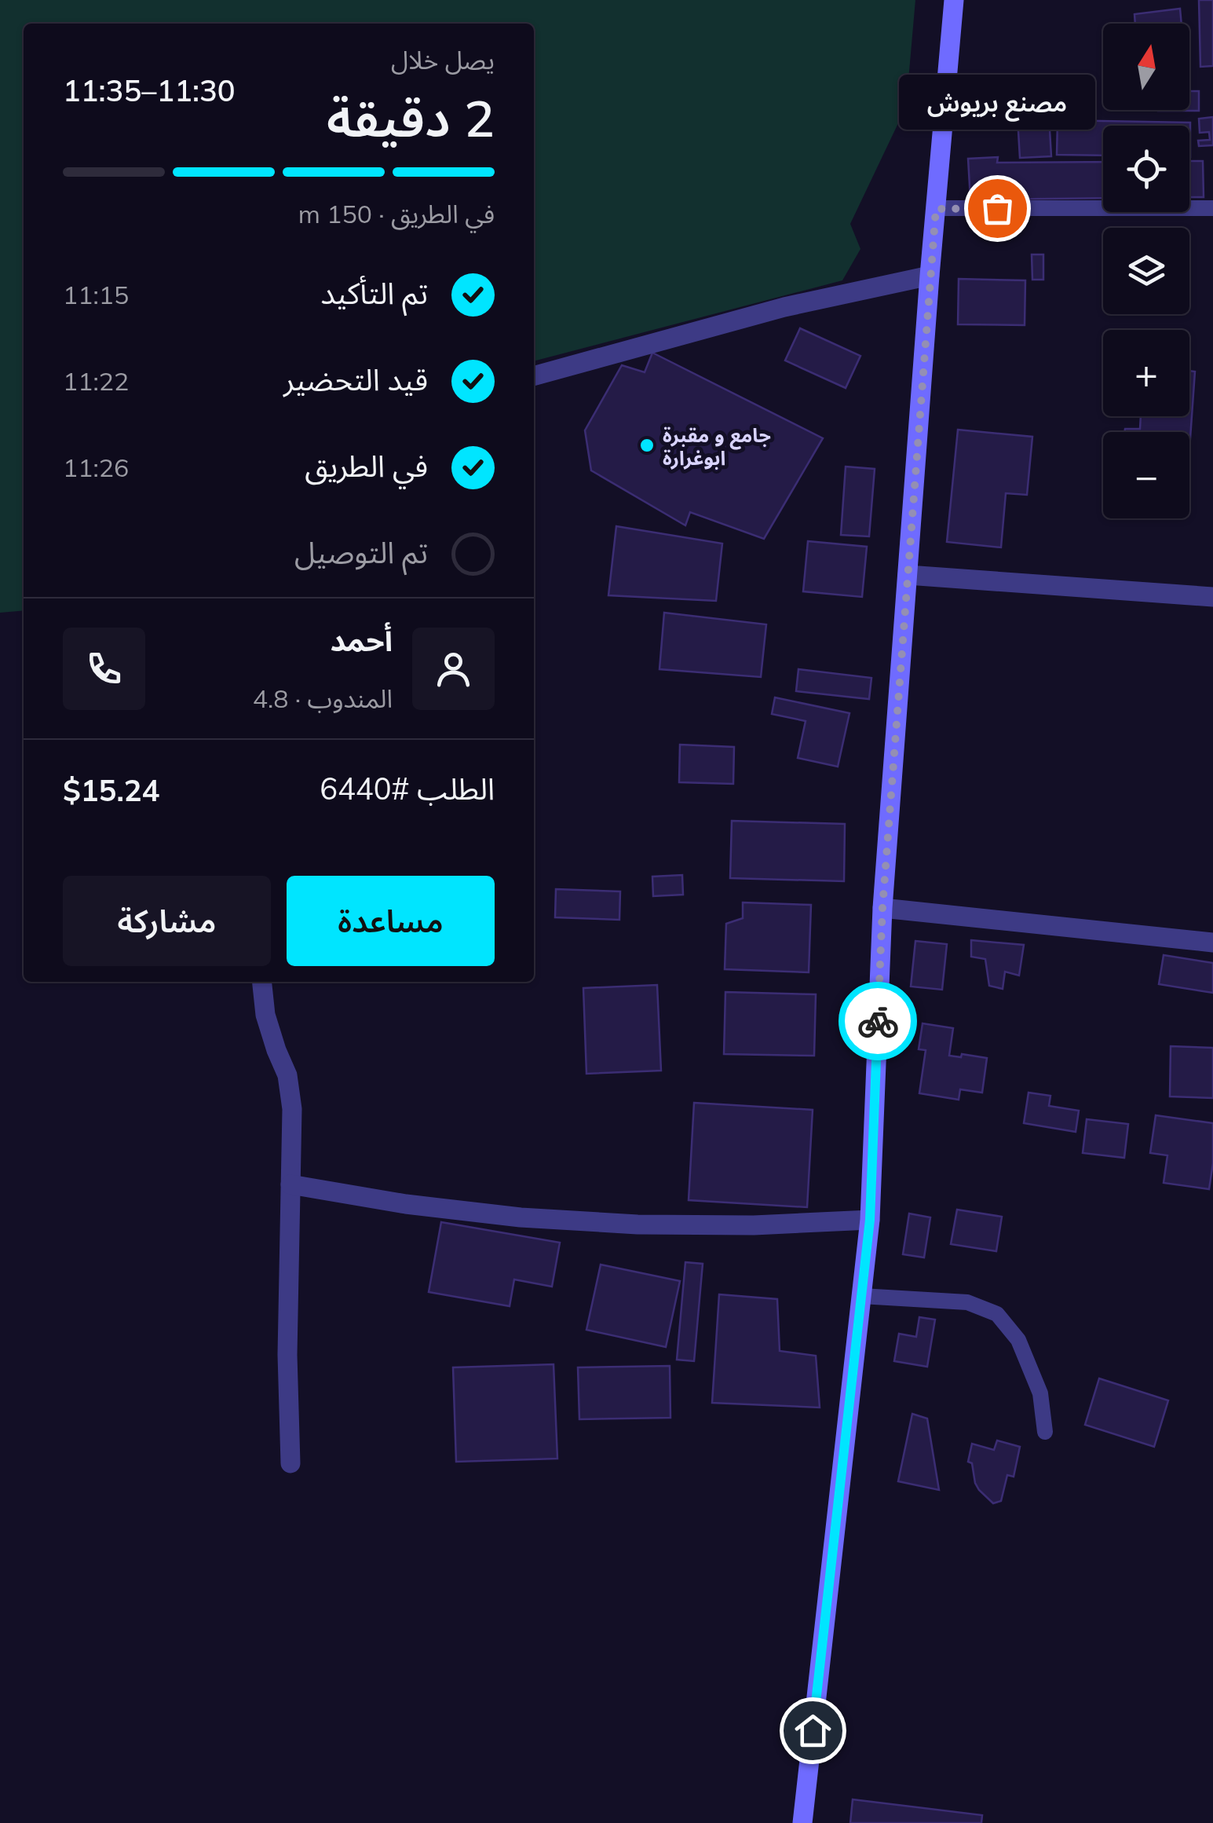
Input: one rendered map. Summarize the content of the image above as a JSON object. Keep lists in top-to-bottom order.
{
  "places": ["مصنع بريوش", "جامع و مقبرة ابوغرارة"],
  "north": "top",
  "page": {
    "map_buttons": ["+", "−"],
    "heading": ["2 دقيقة", "يصل خلال", "11:30–11:35"],
    "panel": [
      "أحمد",
      "المندوب · 4.8",
      "الطلب #6440",
      "$15.24"
    ],
    "bubble": "مصنع بريوش",
    "bar": "في الطريق · 150 m",
    "list": [
      ["تم التأكيد", "11:15"],
      ["قيد التحضير", "11:22"],
      ["في الطريق", "11:26"],
      "تم التوصيل"
    ],
    "buttons": ["مساعدة", "مشاركة"]
  }
}
